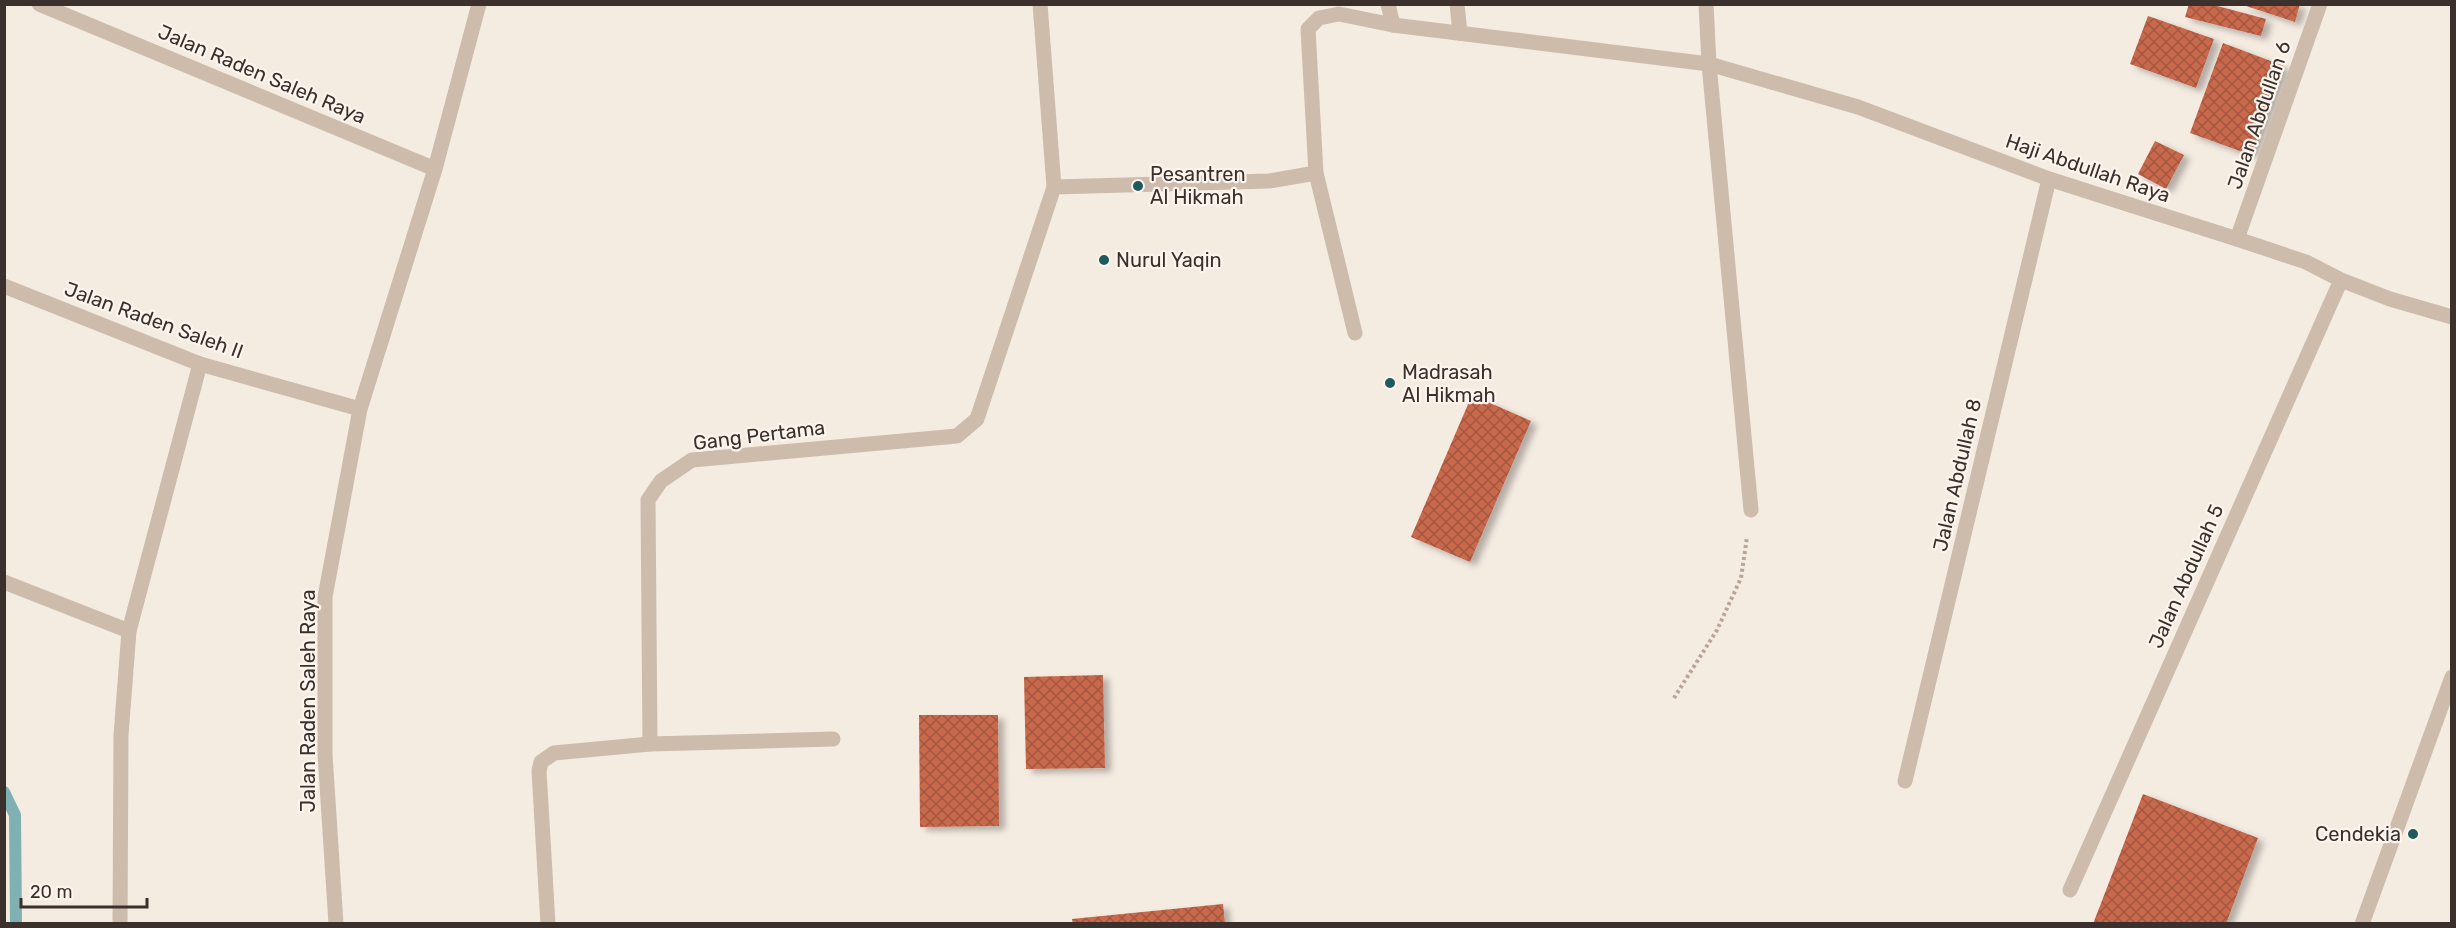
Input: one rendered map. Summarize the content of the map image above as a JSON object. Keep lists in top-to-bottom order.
{
  "streets": {
    "street": [
      "Jalan Raden Saleh Raya",
      "Jalan Abdullan 6",
      "Haji Abdullah Raya",
      "Jalan Raden Saleh II",
      "Gang Pertama",
      "Jalan Abdullah 8",
      "Jalan Abdullah 5"
    ]
  },
  "crossings": [
    ["Jalan Raden Saleh Raya", "Jalan Raden Saleh II"],
    ["Jalan Abdullan 6", "Haji Abdullah Raya"],
    ["Haji Abdullah Raya", "Jalan Abdullah 8"],
    ["Haji Abdullah Raya", "Jalan Abdullah 5"]
  ],
  "places": [
    "Pesantren Al Hikmah",
    "Nurul Yaqin",
    "Madrasah Al Hikmah",
    "Cendekia"
  ],
  "scale_bar": "20 m"
}
